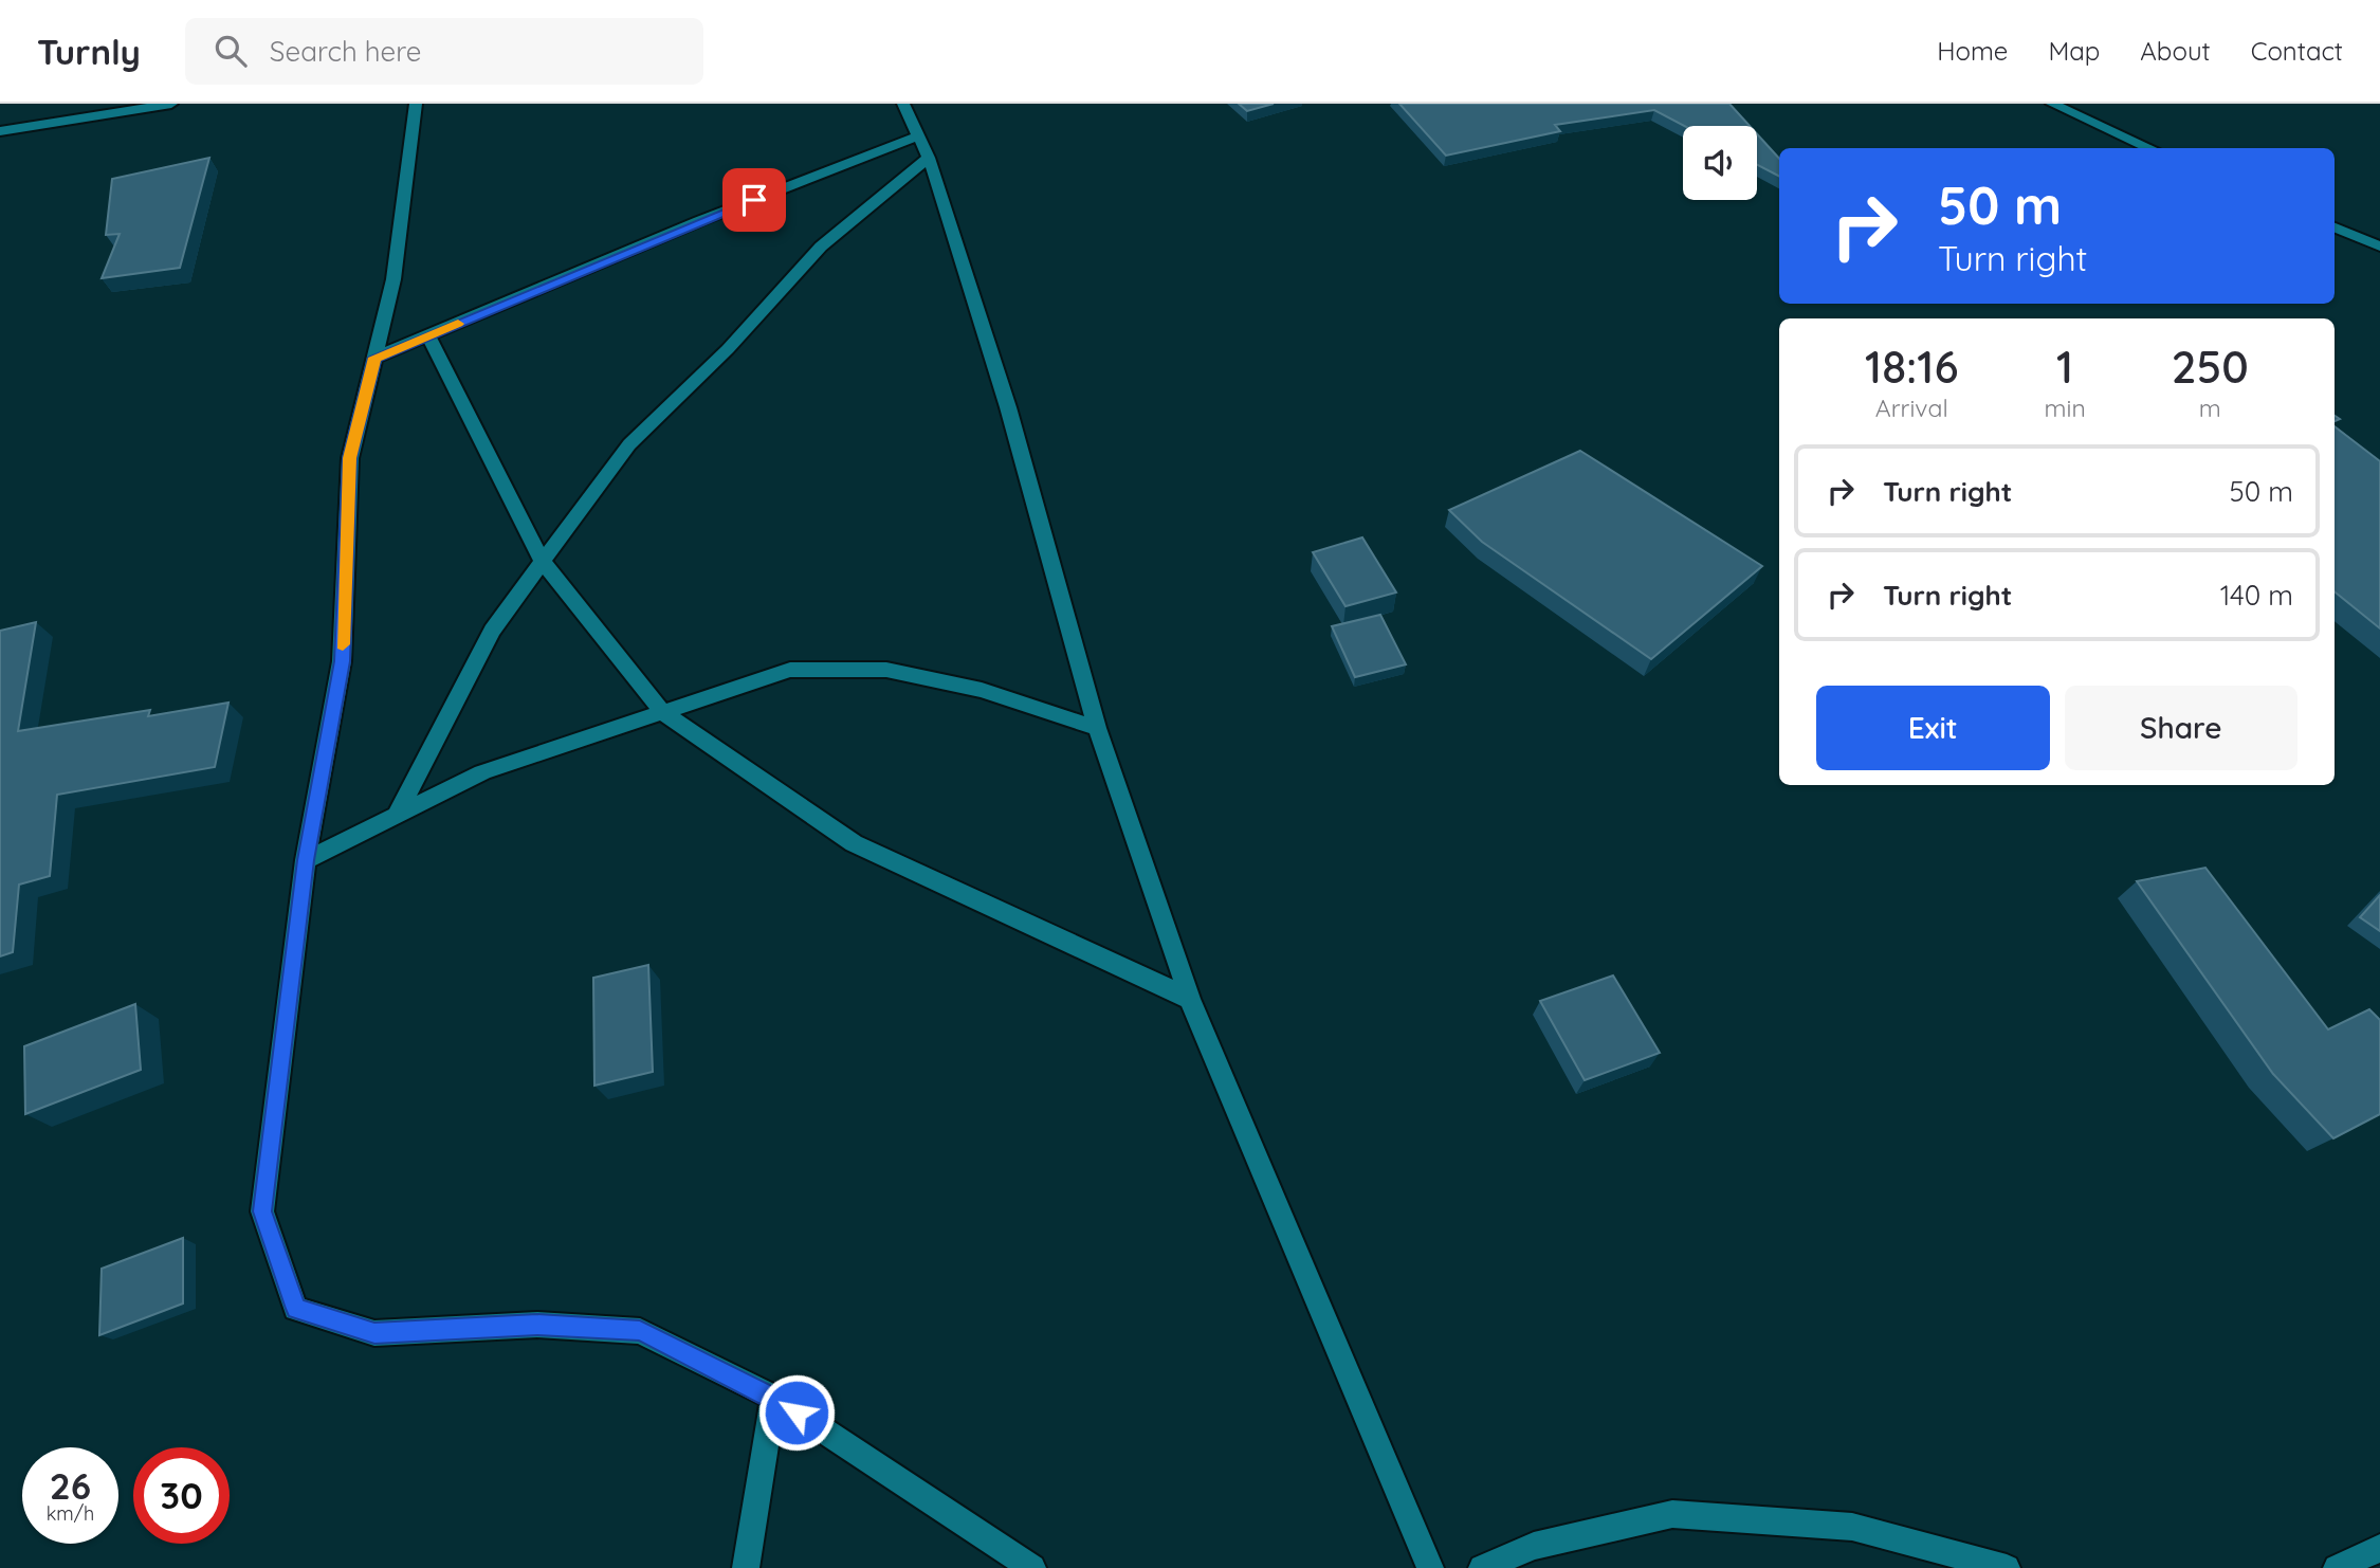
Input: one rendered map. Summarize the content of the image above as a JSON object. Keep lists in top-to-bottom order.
{
  "page": {
    "header": "Turnly",
    "search": "Search here",
    "nav": [
      "Home",
      "Map",
      "About",
      "Contact"
    ],
    "turn": ["50 m", "Turn right"],
    "eta": [
      "18:16",
      "Arrival",
      "1",
      "min",
      "250",
      "m"
    ],
    "list": [
      {
        "name": "Turn right",
        "value": "50 m"
      },
      {
        "name": "Turn right",
        "value": "140 m"
      }
    ],
    "buttons": ["Exit", "Share"],
    "speed": "26 km/h",
    "limit": "30"
  }
}
